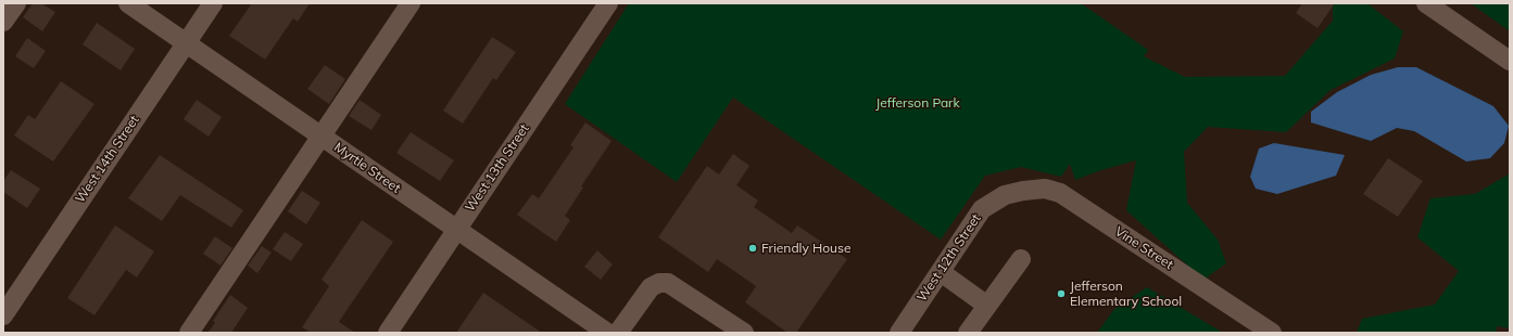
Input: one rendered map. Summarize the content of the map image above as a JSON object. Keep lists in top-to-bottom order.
{
  "streets": {
    "street": [
      "West 14th Street",
      "Myrtle Street",
      "West 13th Street",
      "Vine Street",
      "West 12th Street"
    ]
  },
  "crossings": [
    ["West 14th Street", "Myrtle Street"],
    ["Myrtle Street", "West 13th Street"],
    ["Vine Street", "West 12th Street"]
  ],
  "parks": ["Jefferson Park"],
  "places": ["Friendly House", "Jefferson Elementary School"]
}
